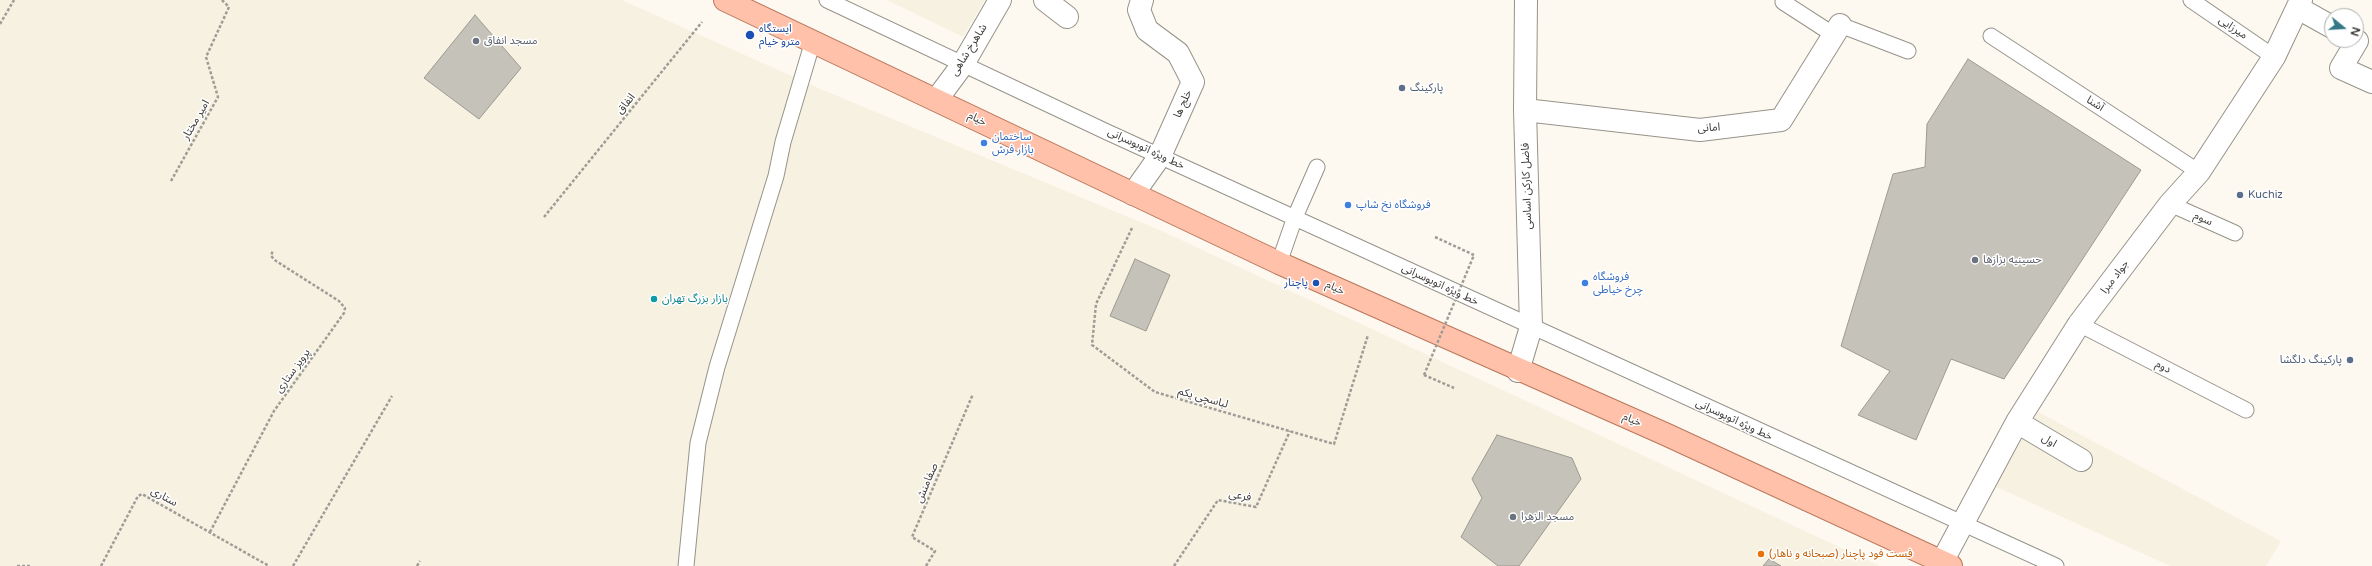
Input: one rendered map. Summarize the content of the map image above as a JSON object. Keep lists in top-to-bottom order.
{
  "streets": {
    "main road": ["خیام"],
    "street": [
      "شاهرخ شاهی",
      "خلج ها",
      "امانی",
      "فاضل کارکن اساسی",
      "جواد مبرا",
      "اول"
    ],
    "lane": [
      "میرزایی",
      "آشنا",
      "خط ویژه اتوبوسرانی",
      "سوم",
      "دوم"
    ],
    "path": [
      "انفاق",
      "امیر مختار",
      "پرویز ستاری",
      "لباسچی یکم",
      "صفامنش",
      "فرعی",
      "ستاری"
    ]
  },
  "crossings": [
    ["میرزایی", "جواد مبرا"],
    ["شاهرخ شاهی", "خیام"],
    ["شاهرخ شاهی", "خط ویژه اتوبوسرانی"],
    ["خلج ها", "خیام"],
    ["خلج ها", "خط ویژه اتوبوسرانی"],
    ["خلج ها", "لباسچی یکم"],
    ["آشنا", "جواد مبرا"],
    ["خیام", "فاضل کارکن اساسی"],
    ["خیام", "جواد مبرا"],
    ["خیام", "لباسچی یکم"],
    ["امانی", "فاضل کارکن اساسی"],
    ["خط ویژه اتوبوسرانی", "فاضل کارکن اساسی"],
    ["خط ویژه اتوبوسرانی", "جواد مبرا"],
    ["سوم", "جواد مبرا"],
    ["جواد مبرا", "دوم"],
    ["جواد مبرا", "اول"],
    ["پرویز ستاری", "ستاری"],
    ["لباسچی یکم", "فرعی"]
  ],
  "places": [
    "ایستگاه مترو خیام",
    "مسجد انفاق",
    "پارکینگ",
    "ساختمان بازار فرش",
    "Kuchiz",
    "فروشگاه نخ شاپ",
    "حسینیه بزازها",
    "پاچنار",
    "فروشگاه چرخ خیاطی",
    "بازار بزرگ تهران",
    "پارکینگ دلگشا",
    "مسجد الزهرا",
    "فست فود پاچنار (صبحانه و ناهار)"
  ],
  "north": "right"
}
